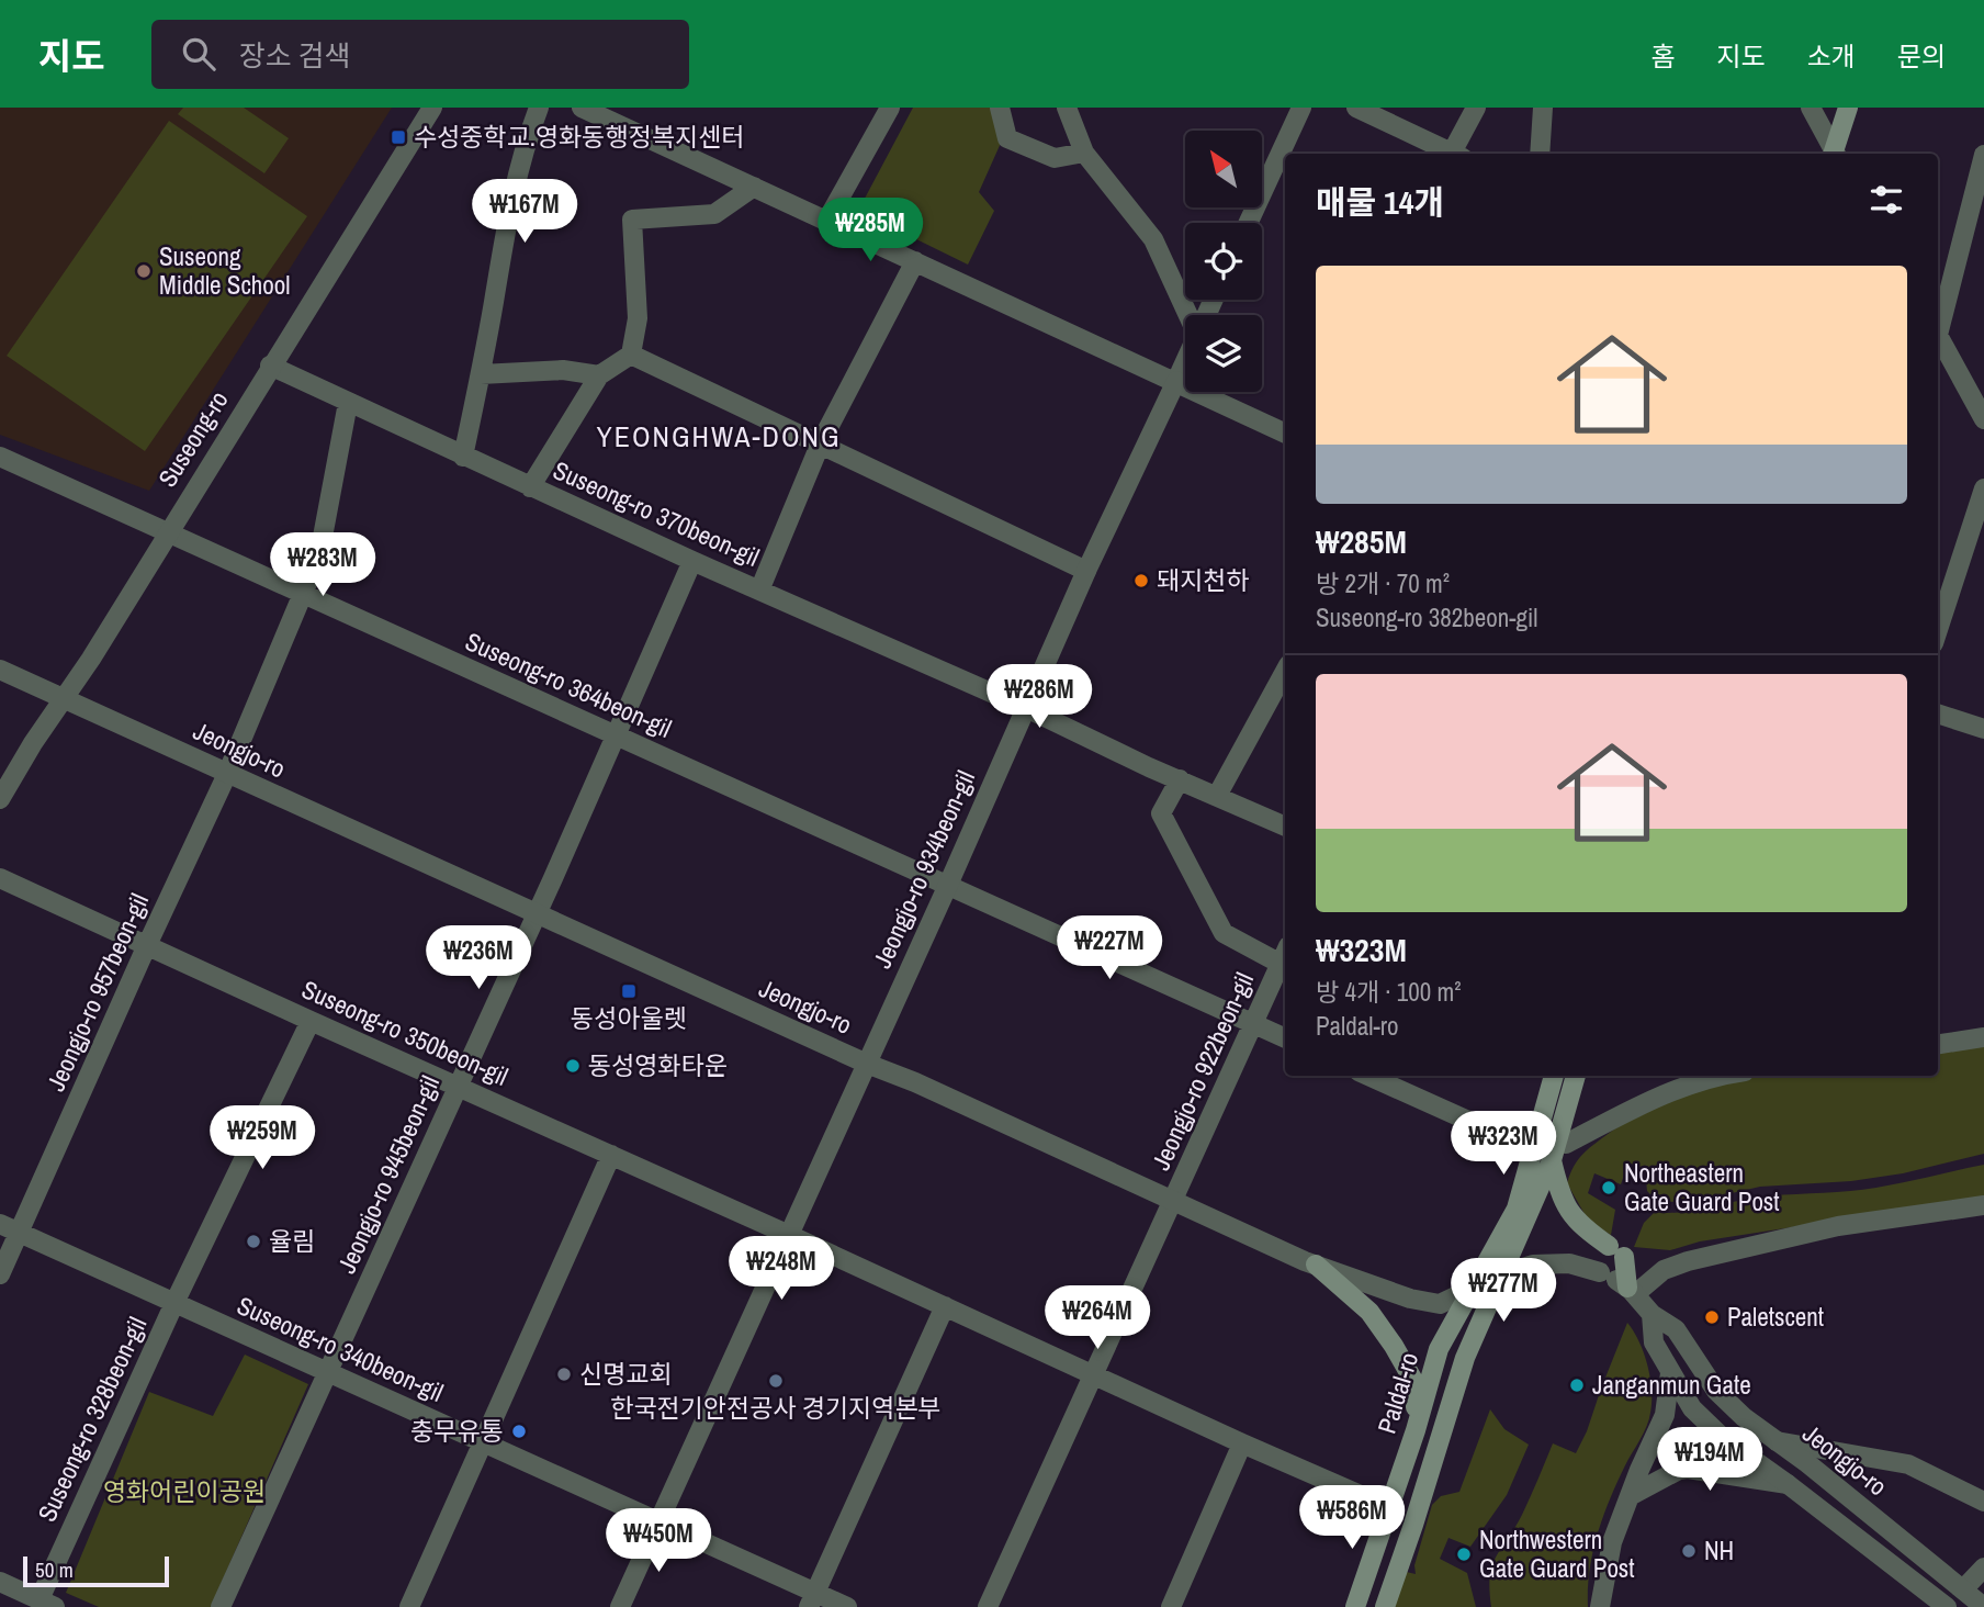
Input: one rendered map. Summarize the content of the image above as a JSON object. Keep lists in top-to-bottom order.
{
  "streets": {
    "main road": ["Paldal-ro"],
    "street": [
      "Suseong-ro",
      "Suseong-ro 370beon-gil",
      "Suseong-ro 364beon-gil",
      "Jeongjo-ro",
      "Jeongjo-ro 934beon-gil",
      "Jeongjo-ro 957beon-gil",
      "Suseong-ro 350beon-gil",
      "Jeongjo-ro 922beon-gil",
      "Jeongjo-ro 945beon-gil",
      "Suseong-ro 340beon-gil",
      "Suseong-ro 328beon-gil"
    ]
  },
  "crossings": [
    ["Suseong-ro", "Suseong-ro 370beon-gil"],
    ["Suseong-ro", "Suseong-ro 364beon-gil"],
    ["Suseong-ro", "Jeongjo-ro"],
    ["Suseong-ro 370beon-gil", "Jeongjo-ro 934beon-gil"],
    ["Suseong-ro 370beon-gil", "Jeongjo-ro 957beon-gil"],
    ["Suseong-ro 370beon-gil", "Jeongjo-ro 922beon-gil"],
    ["Suseong-ro 370beon-gil", "Jeongjo-ro 945beon-gil"],
    ["Suseong-ro 364beon-gil", "Jeongjo-ro 934beon-gil"],
    ["Suseong-ro 364beon-gil", "Jeongjo-ro 957beon-gil"],
    ["Suseong-ro 364beon-gil", "Jeongjo-ro 922beon-gil"],
    ["Suseong-ro 364beon-gil", "Jeongjo-ro 945beon-gil"],
    ["Jeongjo-ro", "Jeongjo-ro 934beon-gil"],
    ["Jeongjo-ro", "Jeongjo-ro 957beon-gil"],
    ["Jeongjo-ro", "Jeongjo-ro 922beon-gil"],
    ["Jeongjo-ro", "Jeongjo-ro 945beon-gil"],
    ["Jeongjo-ro", "Paldal-ro"],
    ["Jeongjo-ro 934beon-gil", "Suseong-ro 350beon-gil"],
    ["Jeongjo-ro 934beon-gil", "Suseong-ro 340beon-gil"],
    ["Jeongjo-ro 957beon-gil", "Suseong-ro 350beon-gil"],
    ["Jeongjo-ro 957beon-gil", "Suseong-ro 340beon-gil"],
    ["Suseong-ro 350beon-gil", "Jeongjo-ro 922beon-gil"],
    ["Suseong-ro 350beon-gil", "Jeongjo-ro 945beon-gil"],
    ["Suseong-ro 350beon-gil", "Paldal-ro"],
    ["Jeongjo-ro 945beon-gil", "Suseong-ro 340beon-gil"],
    ["Suseong-ro 340beon-gil", "Suseong-ro 328beon-gil"]
  ],
  "districts": ["YEONGHWA-DONG"],
  "parks": ["영화어린이공원"],
  "places": {
    "transit": ["수성중학교.영화동행정복지센터", "동성아울렛"],
    "other": [
      "Suseong Middle School",
      "돼지천하",
      "동성영화타운",
      "Northeastern Gate Guard Post",
      "율림",
      "Paletscent",
      "신명교회",
      "한국전기안전공사 경기지역본부",
      "Janganmun Gate",
      "충무유통",
      "NH",
      "Northwestern Gate Guard Post"
    ]
  },
  "scale_bar": "50 m",
  "north": "top left",
  "page": {
    "header": "지도",
    "search": "장소 검색",
    "nav": [
      "홈",
      "지도",
      "소개",
      "문의"
    ],
    "heading": "매물 14개",
    "price": [
      "₩167M",
      "₩285M",
      "₩283M",
      "₩286M",
      "₩227M",
      "₩236M",
      "₩259M",
      "₩323M",
      "₩248M",
      "₩277M",
      "₩264M",
      "₩194M",
      "₩586M",
      "₩450M"
    ],
    "list": [
      {
        "name": "₩285M",
        "note": "방 2개 · 70 m² · Suseong-ro 382beon-gil"
      },
      {
        "name": "₩323M",
        "note": "방 4개 · 100 m² · Paldal-ro"
      }
    ],
    "scale": "50 m"
  }
}
